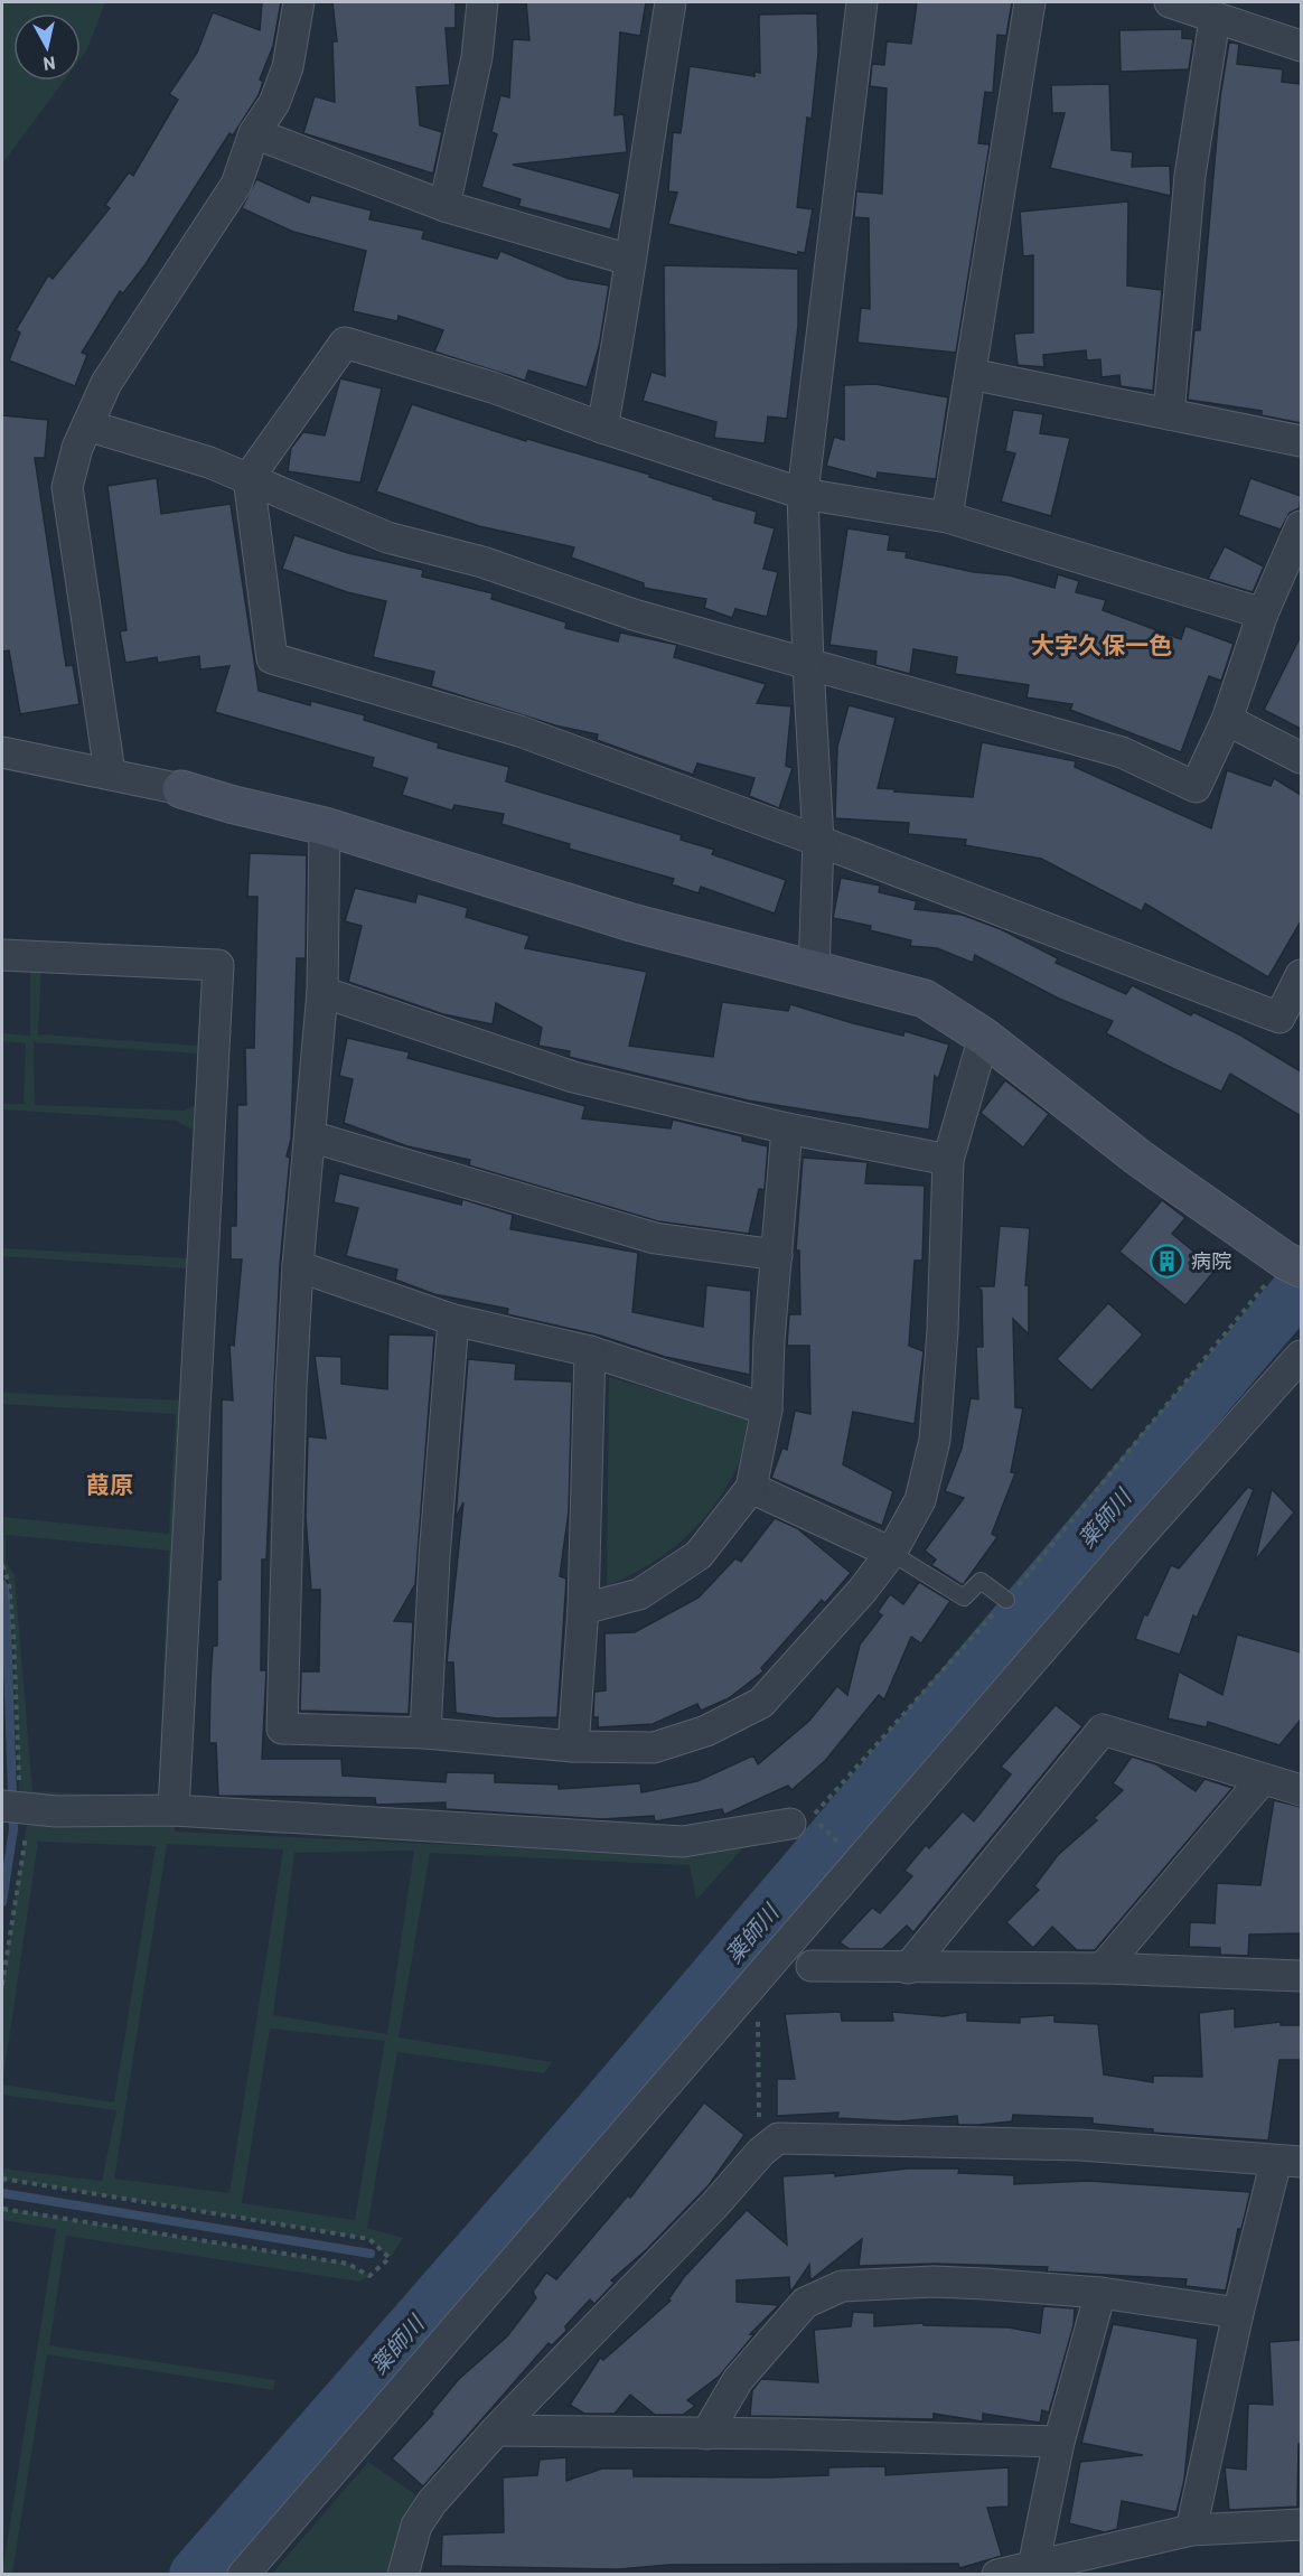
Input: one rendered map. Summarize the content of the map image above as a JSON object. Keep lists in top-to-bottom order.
{
  "districts": ["大字久保一色", "葭原"],
  "water": ["薬師川"],
  "places": {
    "building": ["病院"]
  },
  "north": "bottom"
}
